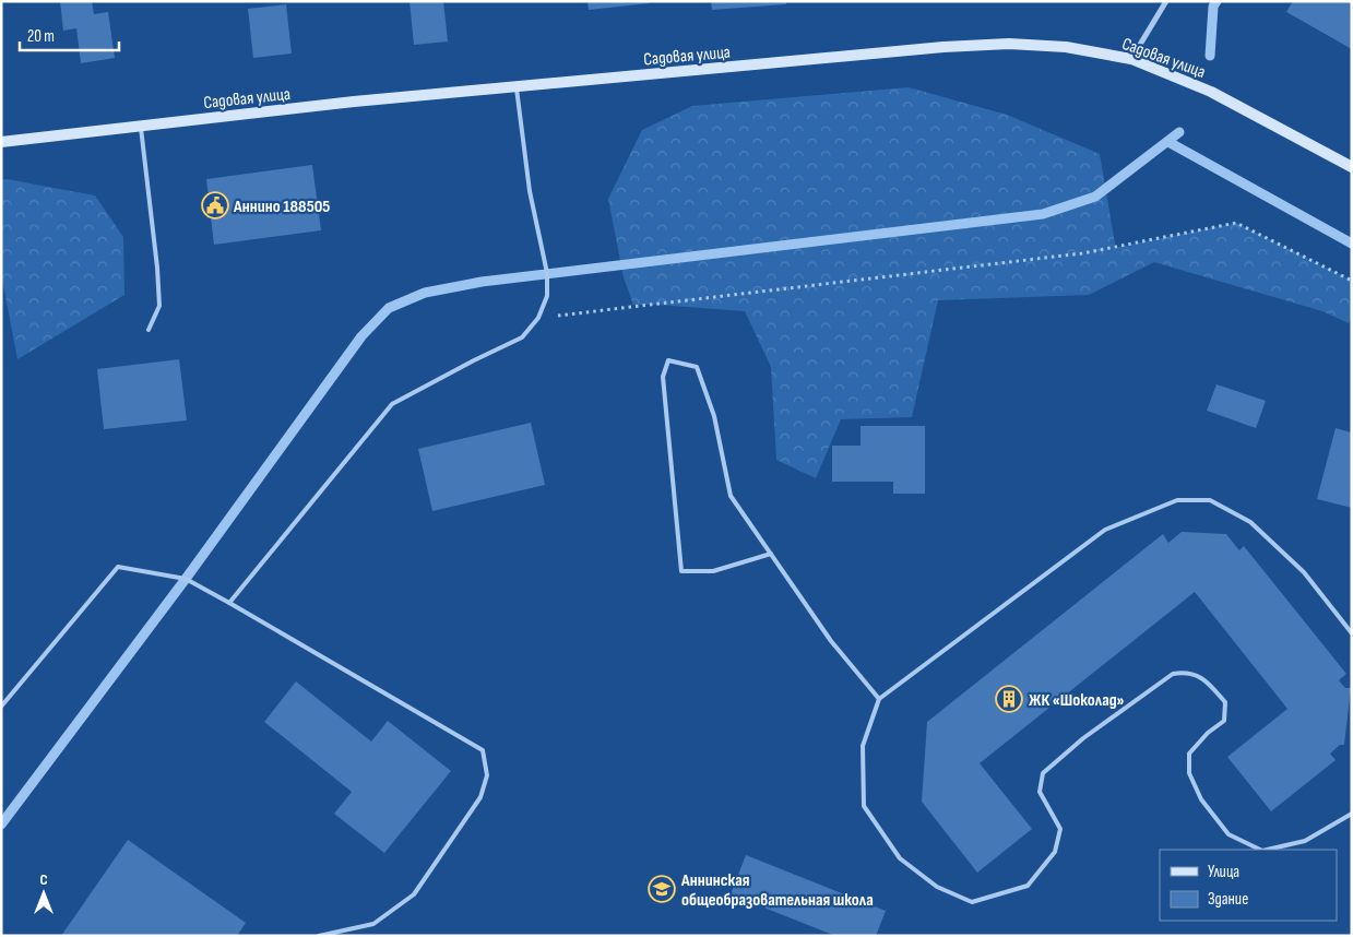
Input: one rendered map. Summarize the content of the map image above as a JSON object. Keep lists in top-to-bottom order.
{
  "streets": {
    "main road": ["Садовая улица"]
  },
  "places": {
    "public building": ["Аннино 188505"],
    "building": ["ЖК «Шоколад»"],
    "school or university": ["Аннинская общеобразовательная школа"]
  },
  "legend": ["Улица", "Здание"],
  "scale_bar": "20 m",
  "north": "top"
}
